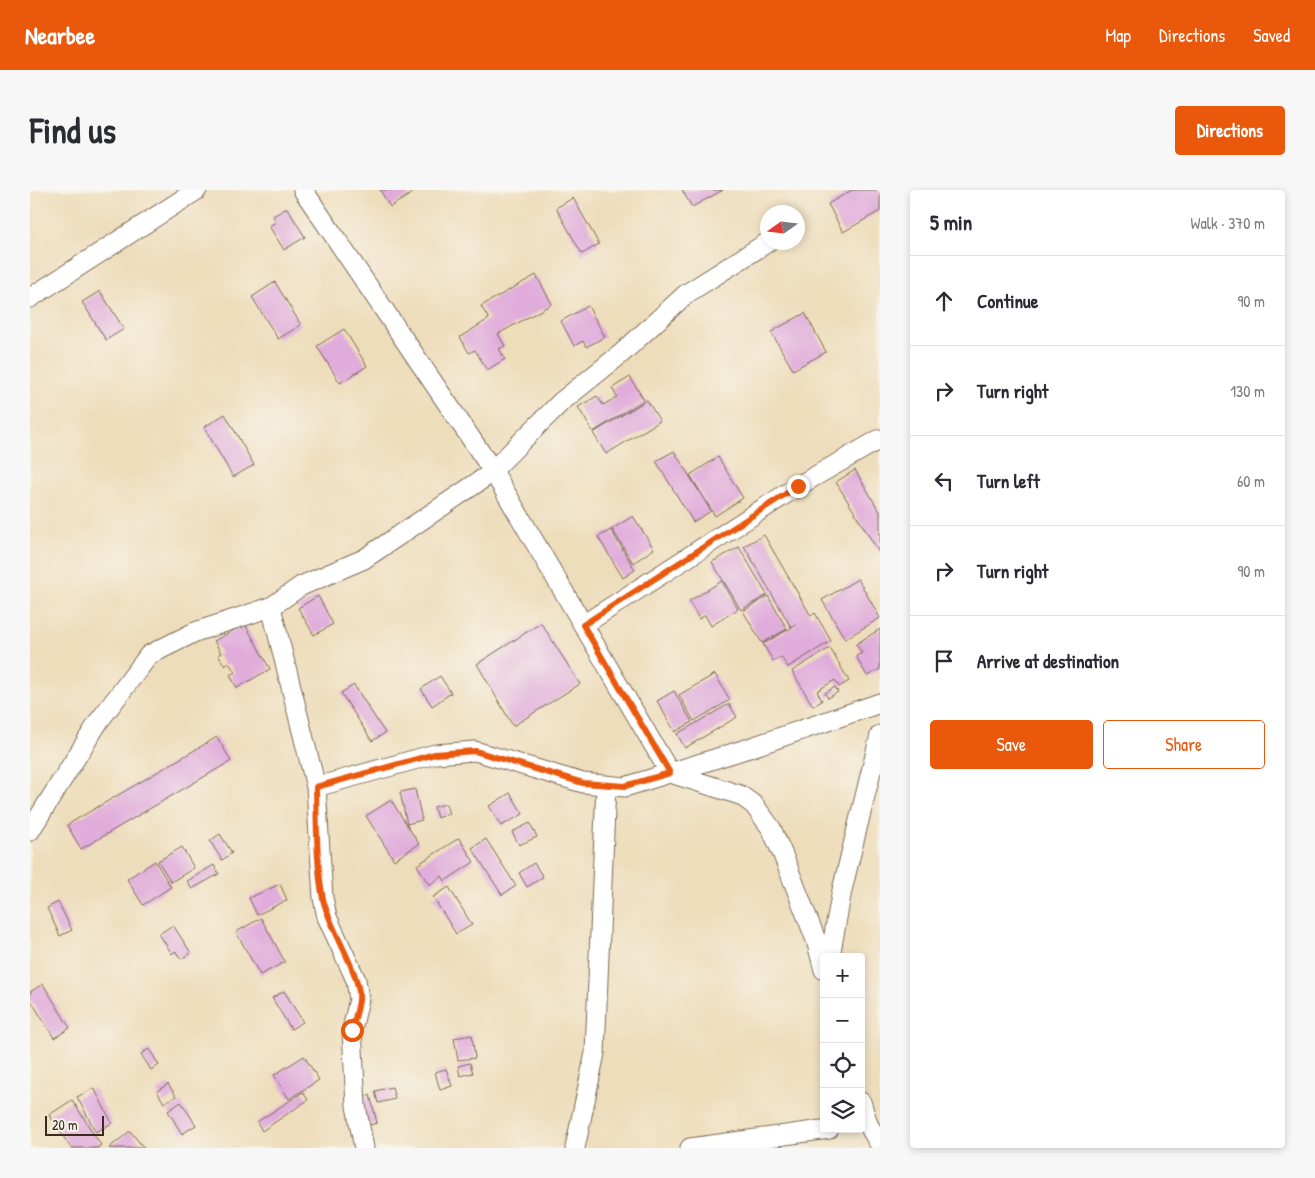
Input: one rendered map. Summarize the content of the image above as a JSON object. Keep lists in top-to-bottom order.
{
  "scale_bar": "20 m",
  "north": "left",
  "page": {
    "header": "Nearbee",
    "nav": ["Map", "Directions", "Saved"],
    "buttons": [
      "Directions",
      ["Save", "Share"]
    ],
    "title": "Find us",
    "heading": ["5 min", "Walk · 370 m"],
    "list": [
      ["Continue", "90 m"],
      ["Turn right", "130 m"],
      ["Turn left", "60 m"],
      ["Turn right", "90 m"],
      "Arrive at destination"
    ],
    "map_buttons": ["+", "−"],
    "scale": "20 m"
  }
}
